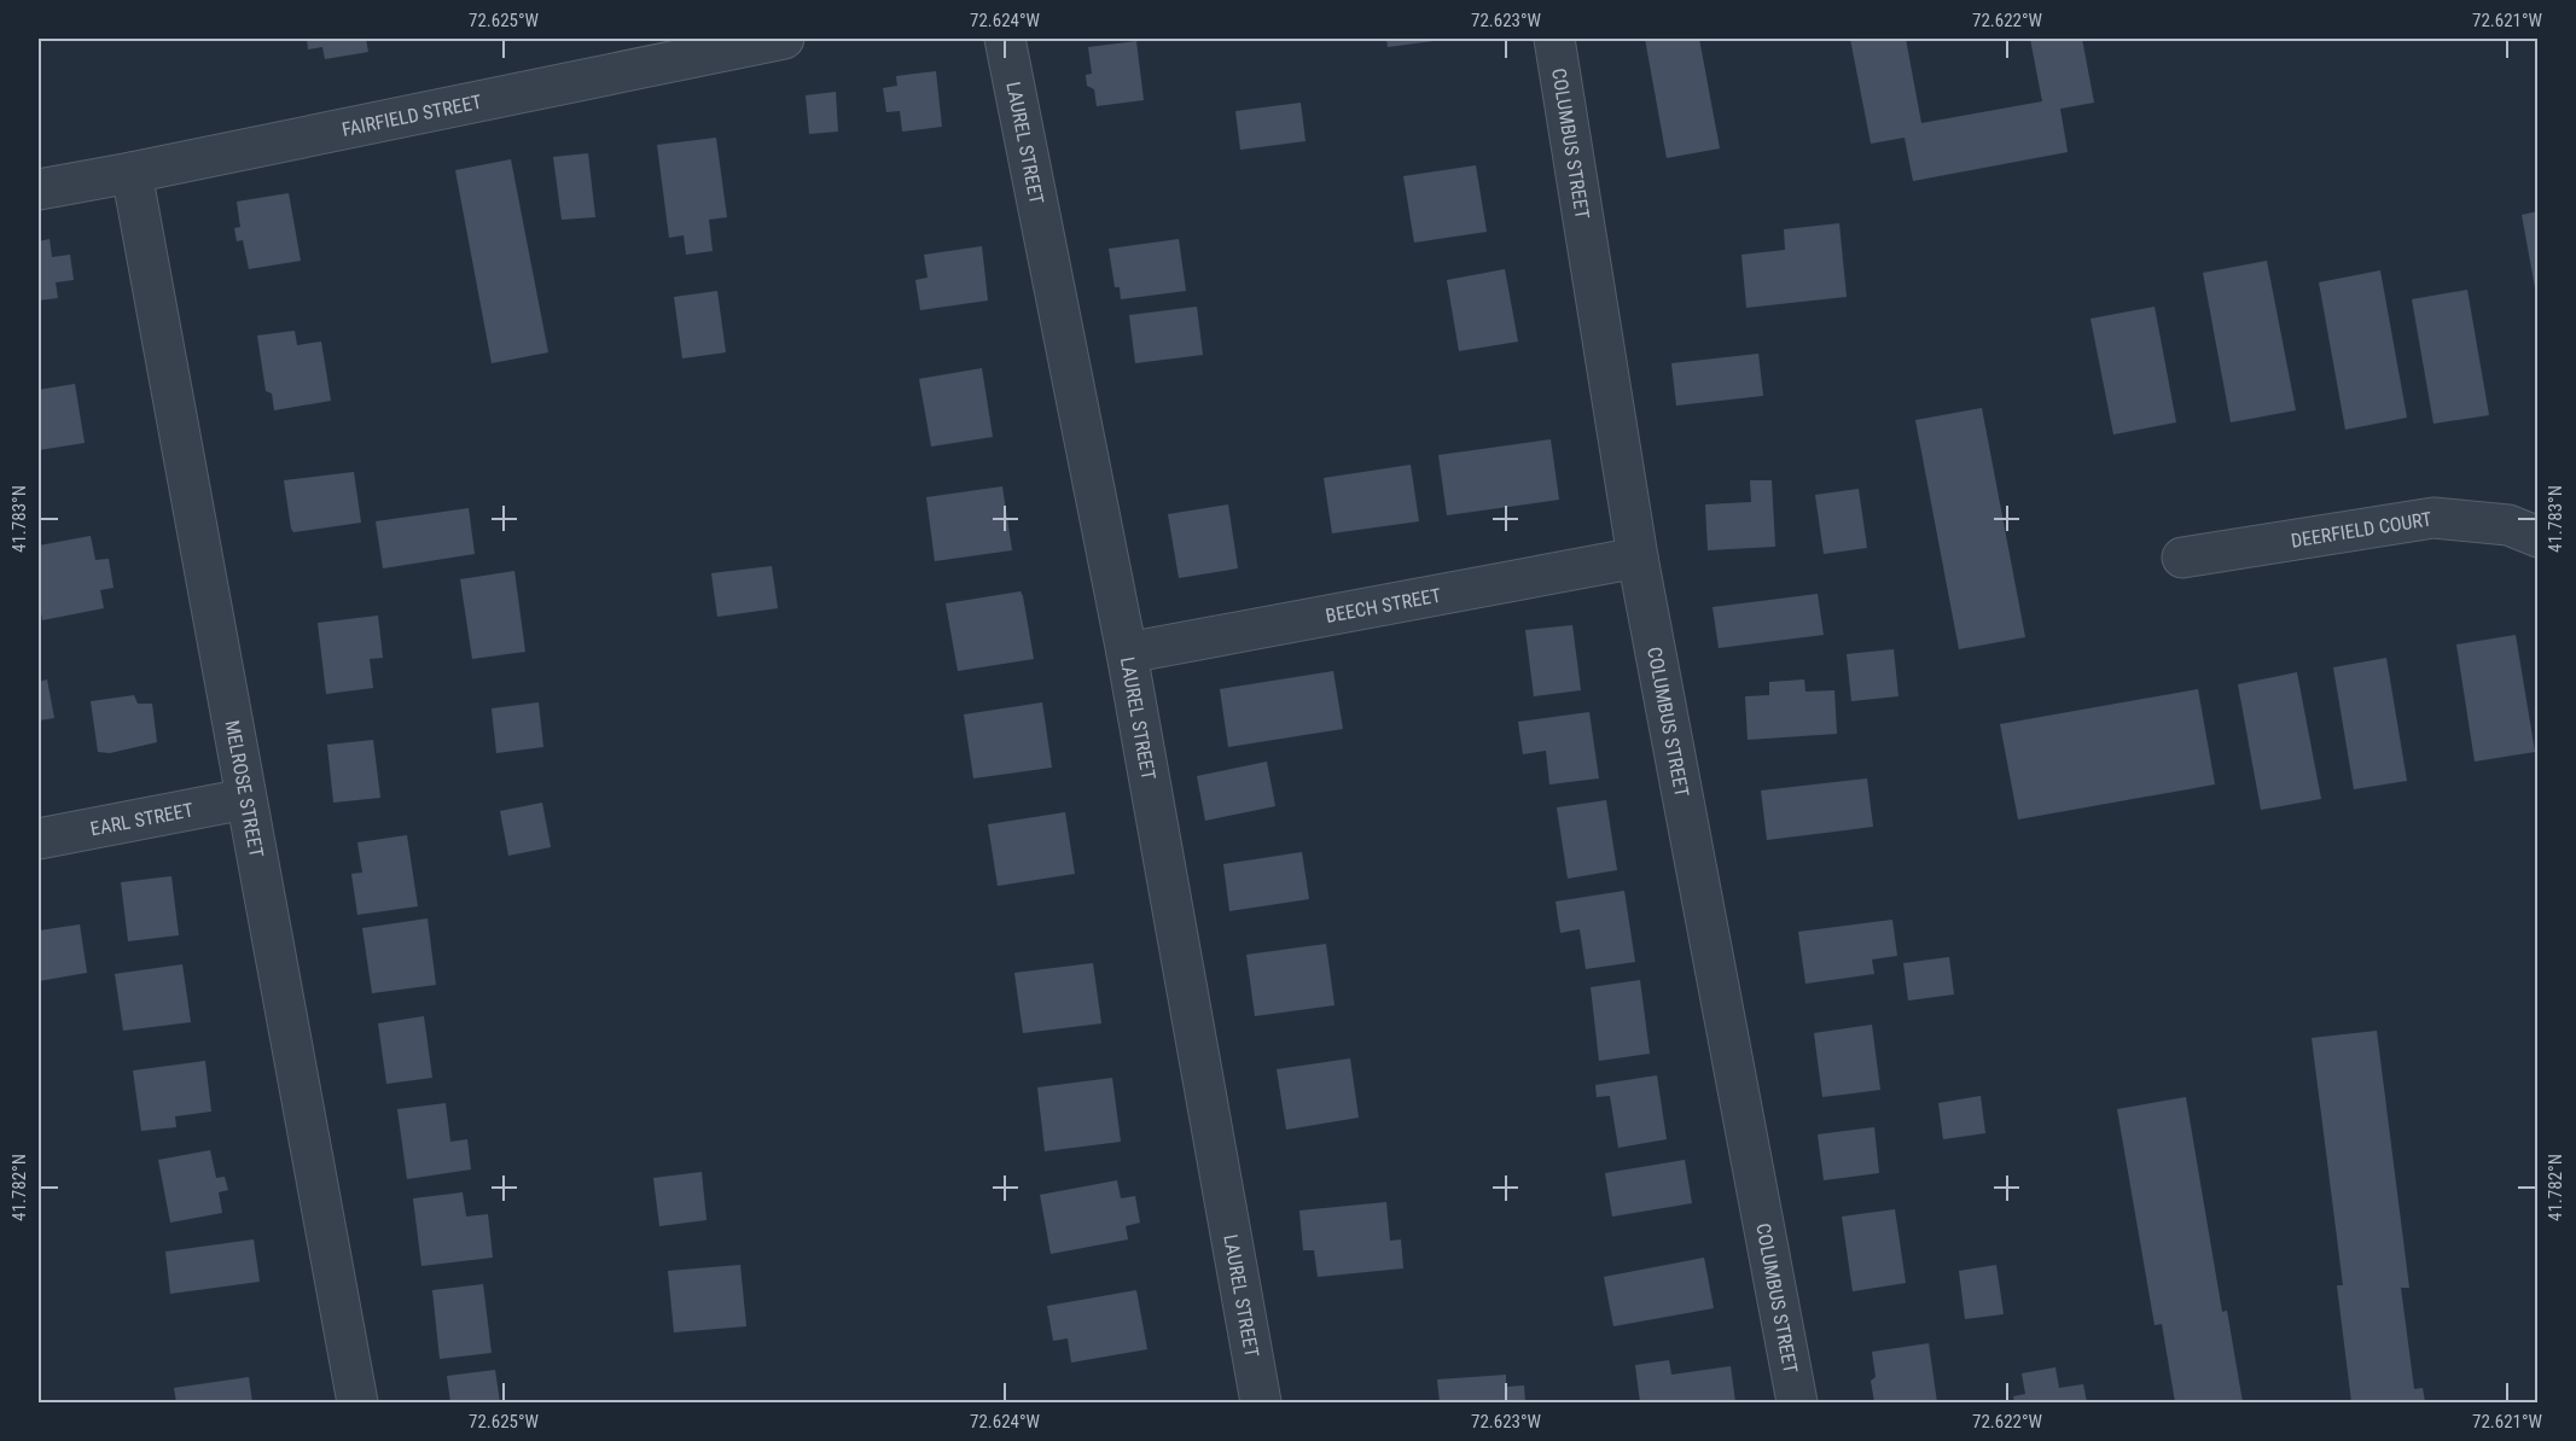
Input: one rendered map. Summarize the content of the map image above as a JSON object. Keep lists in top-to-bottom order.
{
  "streets": {
    "street": [
      "FAIRFIELD STREET",
      "LAUREL STREET",
      "COLUMBUS STREET",
      "DEERFIELD COURT",
      "BEECH STREET",
      "MELROSE STREET",
      "EARL STREET"
    ]
  },
  "crossings": [
    ["FAIRFIELD STREET", "MELROSE STREET"],
    ["LAUREL STREET", "BEECH STREET"],
    ["COLUMBUS STREET", "BEECH STREET"],
    ["MELROSE STREET", "EARL STREET"]
  ],
  "coordinates": [
    "72.625°W",
    "72.624°W",
    "72.623°W",
    "72.622°W",
    "72.621°W",
    "41.783°N",
    "41.782°N"
  ]
}
